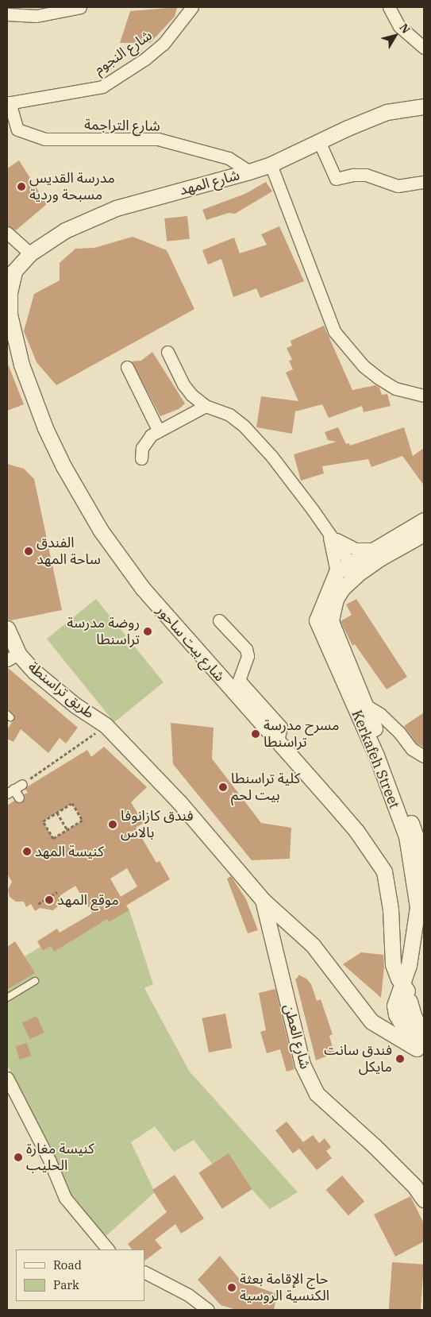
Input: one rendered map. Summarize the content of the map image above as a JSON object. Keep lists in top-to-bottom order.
{
  "streets": {
    "street": [
      "شارع النجوم",
      "شارع التراجمة",
      "شارع المهد",
      "شارع بيت ساحور",
      "طريق تراسنطة",
      "Kerkafeh Street",
      "شارع العطن"
    ]
  },
  "crossings": [
    ["شارع النجوم", "شارع التراجمة"],
    ["شارع التراجمة", "شارع المهد"],
    ["شارع المهد", "شارع بيت ساحور"],
    ["شارع بيت ساحور", "Kerkafeh Street"],
    ["طريق تراسنطة", "شارع العطن"]
  ],
  "places": [
    "مدرسة القديس مسبحة وردية",
    "الفندق ساحة المهد",
    "روضة مدرسة تراسنطا",
    "مسرح مدرسة تراسنطا",
    "كلية تراسنطا بيت لحم",
    "فندق كازانوفا بالاس",
    "كنيسة المهد",
    "موقع المهد",
    "فندق سانت مايكل",
    "كنيسة مغارة الحليب",
    "حاج الإقامة بعثة الكنسية الروسية"
  ],
  "legend": ["Road", "Park"],
  "north": "top right"
}
